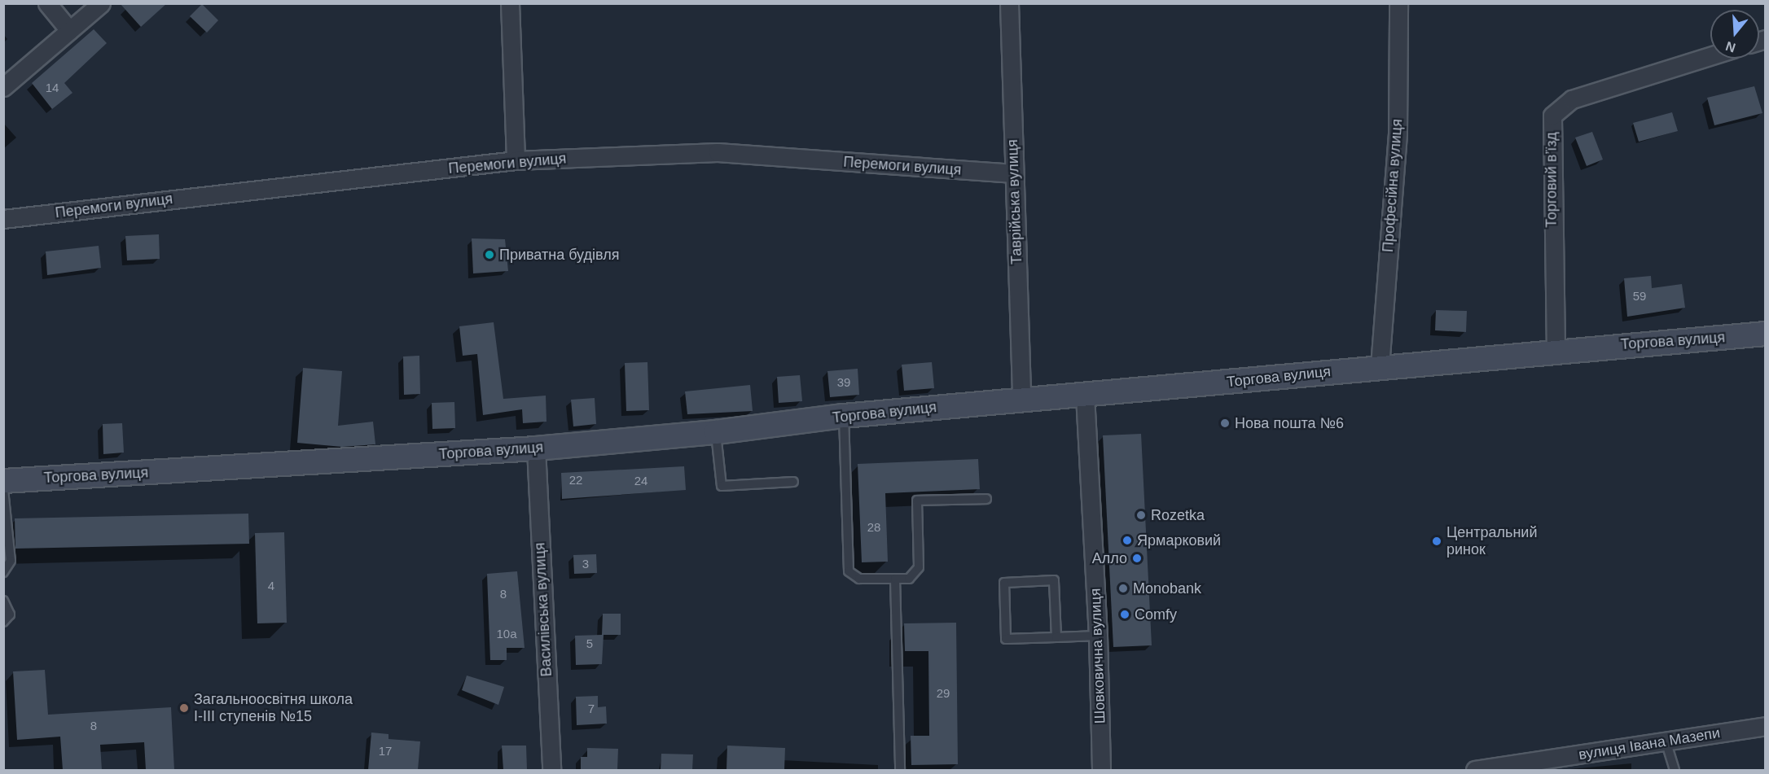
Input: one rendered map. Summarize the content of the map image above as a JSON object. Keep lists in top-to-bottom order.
{
  "streets": {
    "street": [
      "Перемоги вулиця",
      "Торговий в’їзд",
      "Професійна вулиця",
      "Таврійська вулиця",
      "Торгова вулиця",
      "Василівська вулиця",
      "Шовковична вулиця",
      "вулиця Івана Мазепи"
    ]
  },
  "crossings": [
    ["Перемоги вулиця", "Таврійська вулиця"],
    ["Торговий в’їзд", "Торгова вулиця"],
    ["Професійна вулиця", "Торгова вулиця"],
    ["Таврійська вулиця", "Торгова вулиця"],
    ["Торгова вулиця", "Василівська вулиця"],
    ["Торгова вулиця", "Шовковична вулиця"]
  ],
  "places": [
    "Приватна будівля",
    "Нова пошта №6",
    "Rozetka",
    "Ярмарковий",
    "Центральний ринок",
    "Алло",
    "Monobank",
    "Comfy",
    "Загальноосвітня школа І-ІІІ ступенів №15"
  ],
  "house_numbers": [
    "14",
    "59",
    "39",
    "22",
    "24",
    "28",
    "3",
    "4",
    "8",
    "10а",
    "5",
    "29",
    "7",
    "8",
    "17"
  ],
  "north": "bottom"
}
